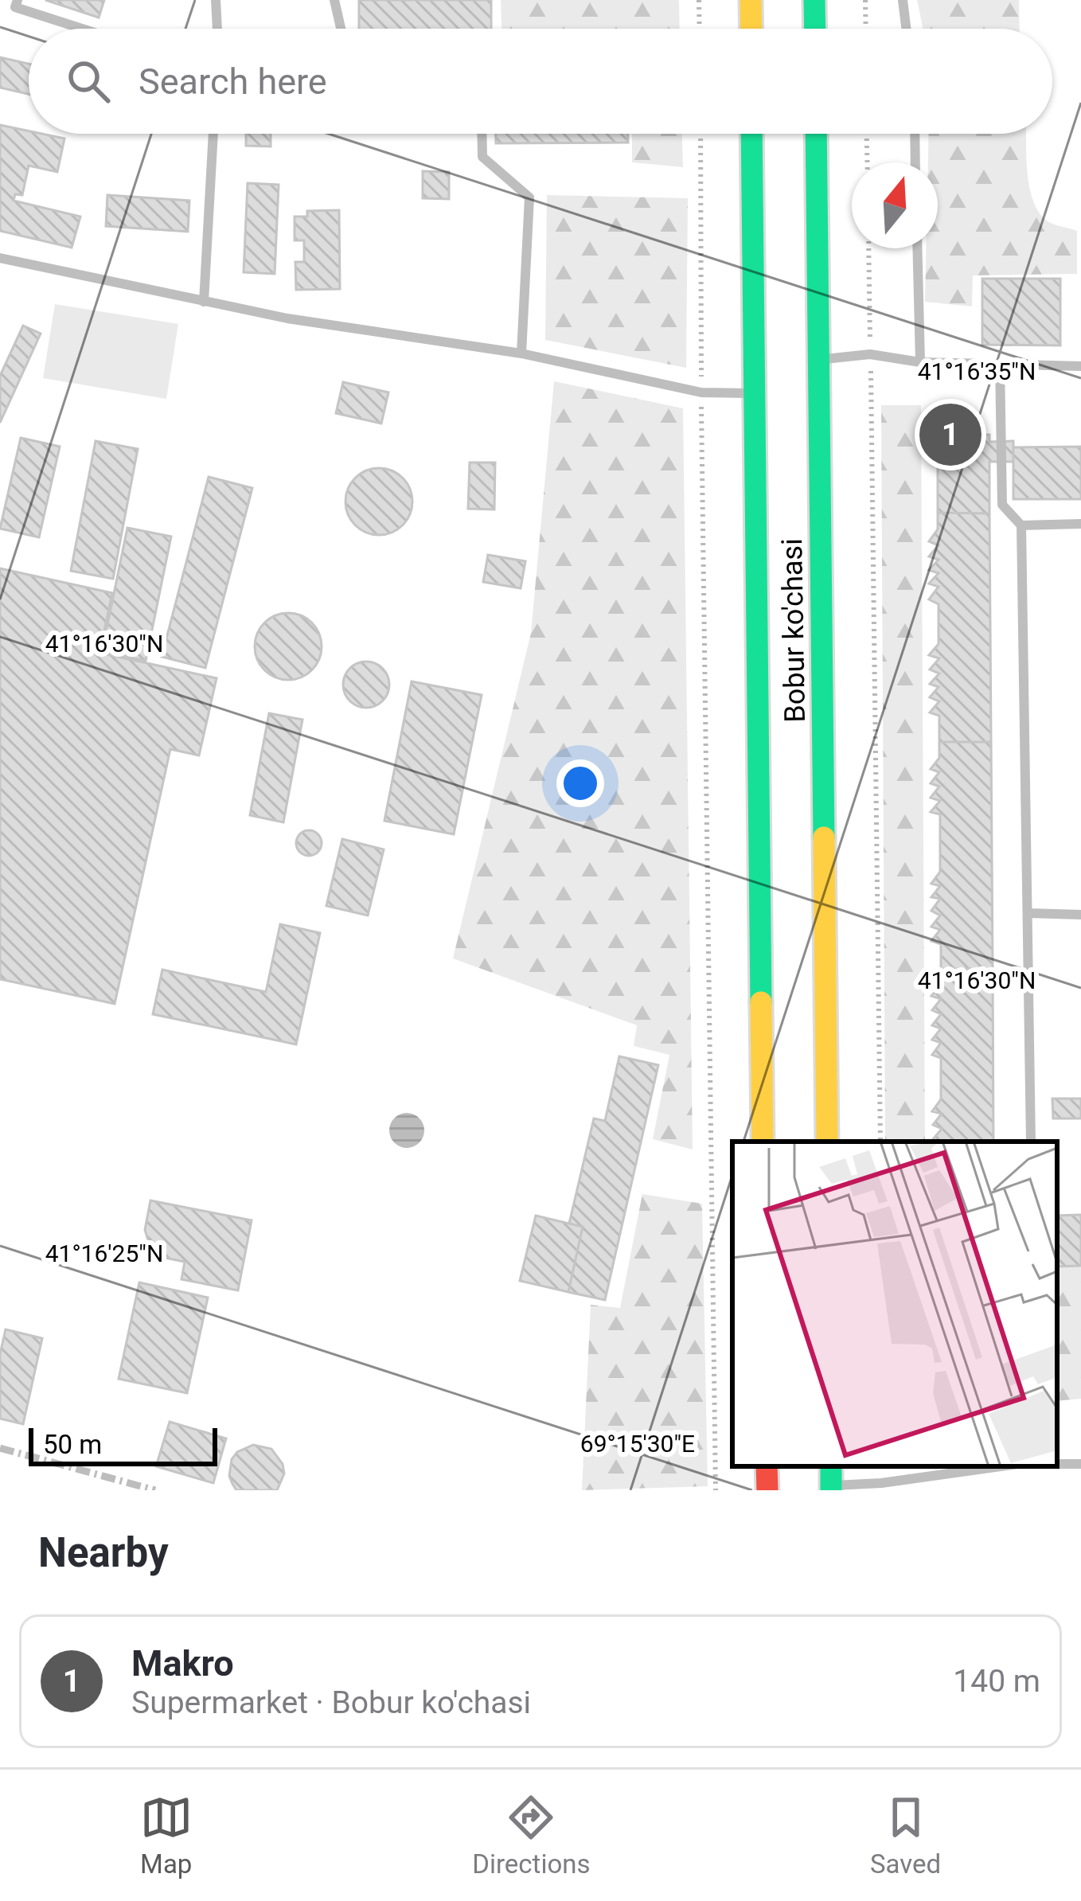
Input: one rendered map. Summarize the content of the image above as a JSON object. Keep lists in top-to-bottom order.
{
  "streets": {
    "main road": ["Bobur ko'chasi"]
  },
  "scale_bar": "50 m",
  "north": "top",
  "page": {
    "search": "Search here",
    "pins": "1",
    "scale": "50 m",
    "heading": "Nearby",
    "list": [
      {
        "mark": "1",
        "name": "Makro",
        "note": "Supermarket · Bobur ko'chasi",
        "value": "140 m"
      }
    ],
    "nav": ["Map", "Directions", "Saved"]
  },
  "coordinates": [
    "41°16'35\"N",
    "41°16'30\"N",
    "41°16'25\"N",
    "69°15'30\"E"
  ]
}
